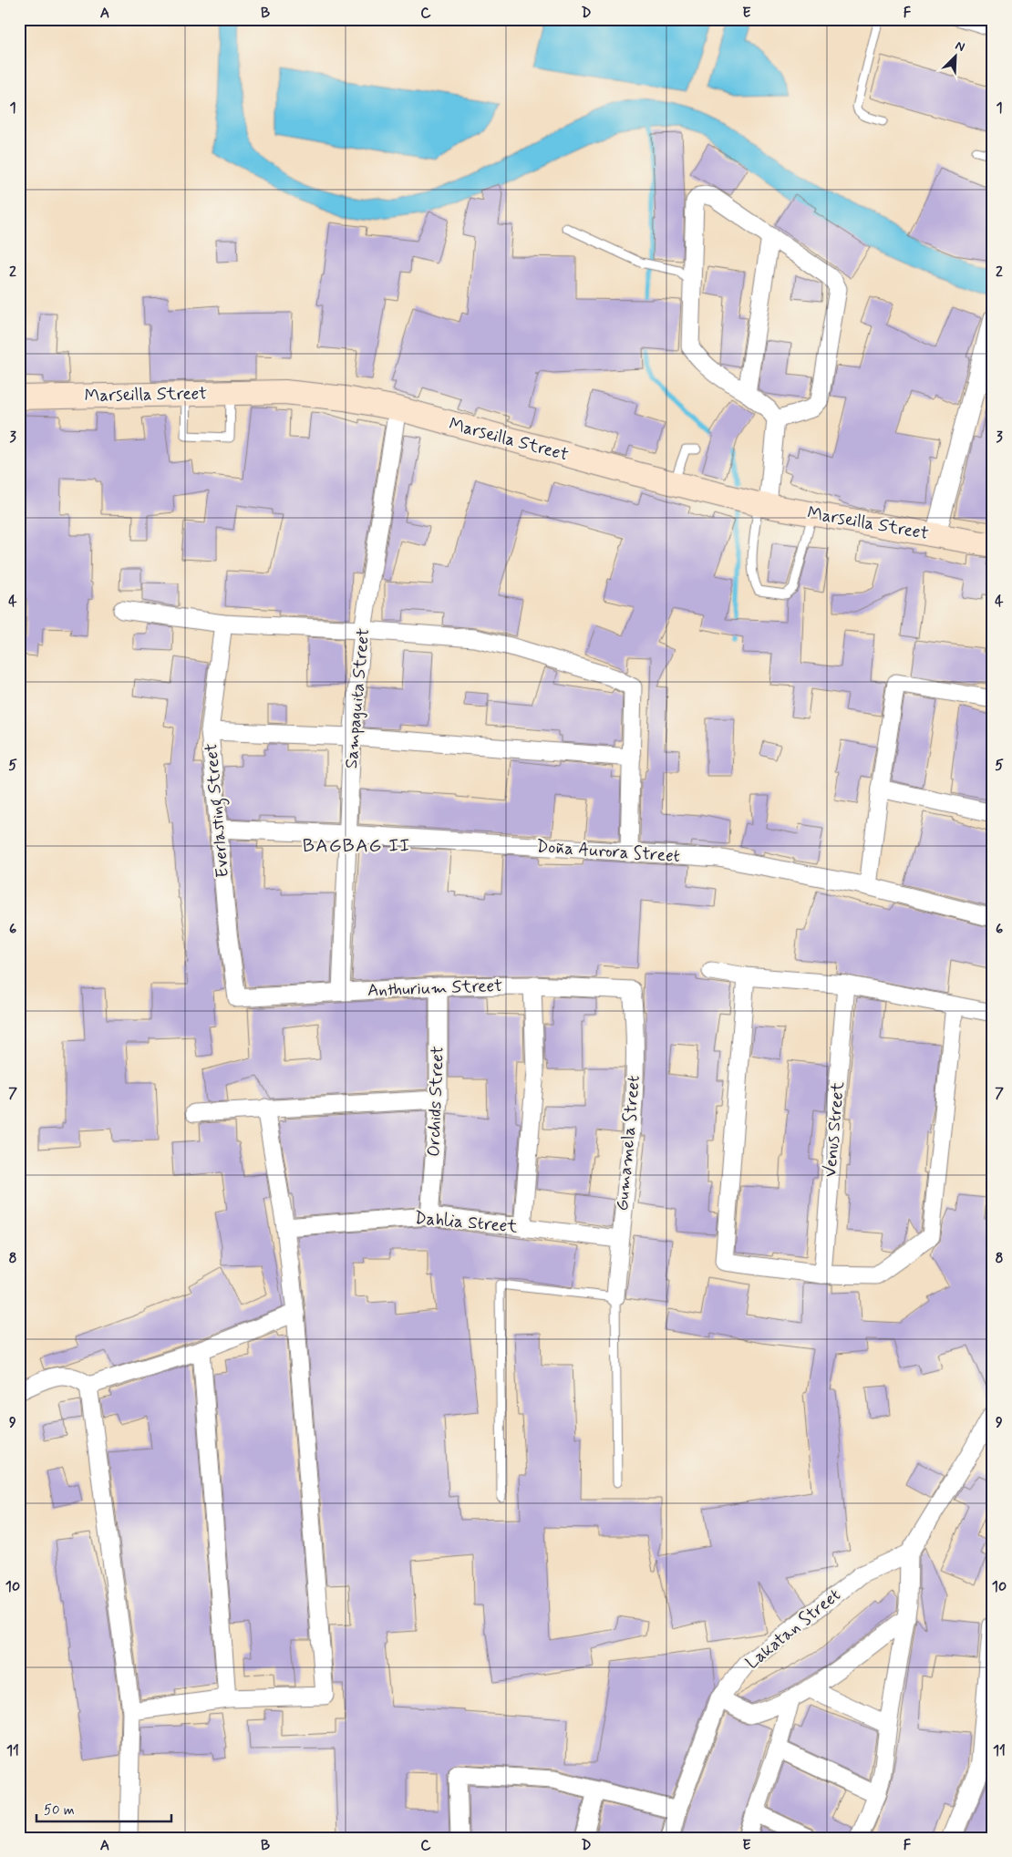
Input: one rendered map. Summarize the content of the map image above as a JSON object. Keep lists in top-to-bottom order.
{
  "streets": {
    "main road": ["Marseilla Street"],
    "street": [
      "Sampaguita Street",
      "Everlasting Street",
      "Doña Aurora Street",
      "Anthurium Street",
      "Orchids Street",
      "Venus Street",
      "Gumamela Street",
      "Dahlia Street",
      "Lakatan Street"
    ]
  },
  "crossings": [
    ["Marseilla Street", "Sampaguita Street"],
    ["Sampaguita Street", "Doña Aurora Street"],
    ["Sampaguita Street", "Anthurium Street"],
    ["Everlasting Street", "Doña Aurora Street"],
    ["Everlasting Street", "Anthurium Street"],
    ["Anthurium Street", "Orchids Street"],
    ["Anthurium Street", "Gumamela Street"],
    ["Orchids Street", "Dahlia Street"],
    ["Gumamela Street", "Dahlia Street"]
  ],
  "districts": ["BAGBAG II"],
  "scale_bar": "50 m",
  "north": "top right",
  "grid": {
    "columns": [
      "A",
      "B",
      "C",
      "D",
      "E",
      "F"
    ],
    "rows": [
      "1",
      "2",
      "3",
      "4",
      "5",
      "6",
      "7",
      "8",
      "9",
      "10",
      "11"
    ]
  }
}
